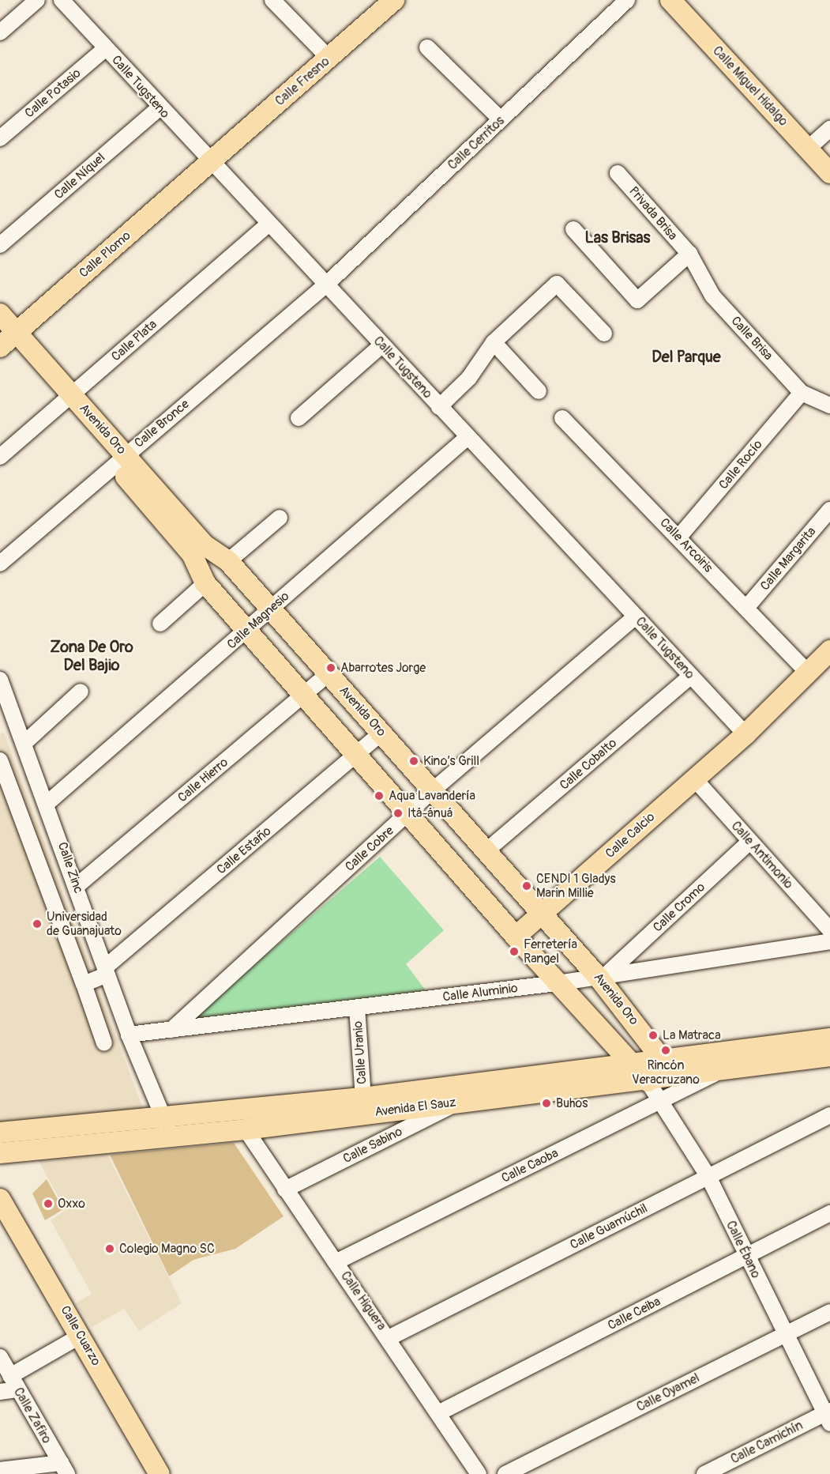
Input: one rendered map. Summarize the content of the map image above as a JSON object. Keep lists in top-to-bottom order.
{
  "streets": {
    "main road": [
      "Calle Fresno",
      "Calle Miguel Hidalgo",
      "Calle Plomo",
      "Avenida Oro",
      "Calle Calcio",
      "Avenida El Sauz",
      "Calle Cuarzo"
    ],
    "street": [
      "Calle Tugsteno",
      "Calle Potasio",
      "Calle Cerritos",
      "Calle Níquel",
      "Privada Brisa",
      "Calle Brisa",
      "Calle Plata",
      "Calle Bronce",
      "Calle Rocío",
      "Calle Arcoiris",
      "Calle Margarita",
      "Calle Magnesio",
      "Calle Cobalto",
      "Calle Hierro",
      "Calle Cobre",
      "Calle Estaño",
      "Calle Antimonio",
      "Calle Zinc",
      "Calle Cromo",
      "Calle Aluminio",
      "Calle Uranio",
      "Calle Sabino",
      "Calle Caoba",
      "Calle Guamúchil",
      "Calle Ébano",
      "Calle Higuera",
      "Calle Ceiba",
      "Calle Oyamel",
      "Calle Zafiro",
      "Calle Camichín"
    ]
  },
  "crossings": [
    ["Calle Fresno", "Calle Tugsteno"],
    ["Calle Fresno", "Calle Plomo"],
    ["Calle Tugsteno", "Calle Potasio"],
    ["Calle Tugsteno", "Calle Cerritos"],
    ["Calle Tugsteno", "Calle Níquel"],
    ["Calle Tugsteno", "Calle Plomo"],
    ["Calle Tugsteno", "Calle Plata"],
    ["Calle Tugsteno", "Calle Bronce"],
    ["Calle Tugsteno", "Calle Magnesio"],
    ["Calle Tugsteno", "Calle Cobalto"],
    ["Calle Tugsteno", "Calle Calcio"],
    ["Calle Tugsteno", "Calle Cobre"],
    ["Calle Cerritos", "Calle Bronce"],
    ["Privada Brisa", "Calle Brisa"],
    ["Calle Plomo", "Avenida Oro"],
    ["Calle Brisa", "Calle Rocío"],
    ["Calle Plata", "Avenida Oro"],
    ["Calle Bronce", "Avenida Oro"],
    ["Avenida Oro", "Calle Magnesio"],
    ["Avenida Oro", "Calle Cobalto"],
    ["Avenida Oro", "Calle Hierro"],
    ["Avenida Oro", "Calle Calcio"],
    ["Avenida Oro", "Calle Cobre"],
    ["Avenida Oro", "Calle Estaño"],
    ["Avenida Oro", "Calle Cromo"],
    ["Avenida Oro", "Calle Aluminio"],
    ["Avenida Oro", "Avenida El Sauz"],
    ["Avenida Oro", "Calle Ébano"],
    ["Calle Rocío", "Calle Arcoiris"],
    ["Calle Arcoiris", "Calle Margarita"],
    ["Calle Arcoiris", "Calle Calcio"],
    ["Calle Magnesio", "Calle Zinc"],
    ["Calle Hierro", "Calle Zinc"],
    ["Calle Calcio", "Calle Antimonio"],
    ["Calle Cobre", "Calle Aluminio"],
    ["Calle Estaño", "Calle Zinc"],
    ["Calle Antimonio", "Calle Cromo"],
    ["Calle Zinc", "Calle Aluminio"],
    ["Calle Zinc", "Avenida El Sauz"],
    ["Calle Cromo", "Calle Aluminio"],
    ["Calle Aluminio", "Calle Uranio"],
    ["Calle Uranio", "Avenida El Sauz"],
    ["Avenida El Sauz", "Calle Sabino"],
    ["Avenida El Sauz", "Calle Caoba"],
    ["Avenida El Sauz", "Calle Ébano"],
    ["Avenida El Sauz", "Calle Higuera"],
    ["Calle Sabino", "Calle Higuera"],
    ["Calle Caoba", "Calle Ébano"],
    ["Calle Caoba", "Calle Higuera"],
    ["Calle Guamúchil", "Calle Ébano"],
    ["Calle Guamúchil", "Calle Higuera"],
    ["Calle Ébano", "Calle Ceiba"],
    ["Calle Ébano", "Calle Oyamel"],
    ["Calle Ébano", "Calle Camichín"],
    ["Calle Higuera", "Calle Ceiba"]
  ],
  "districts": ["Las Brisas", "Del Parque", "Zona De Oro Del Bajio"],
  "places": [
    "Abarrotes Jorge",
    "Kino’s Grill",
    "Aqua Lavandería",
    "Itá-ánuá",
    "CENDI 1 Gladys Marin Millie",
    "Universidad de Guanajuato",
    "Ferretería Rangel",
    "La Matraca",
    "Rincón Veracruzano",
    "Buhos",
    "Oxxo",
    "Colegio Magno SC"
  ]
}
